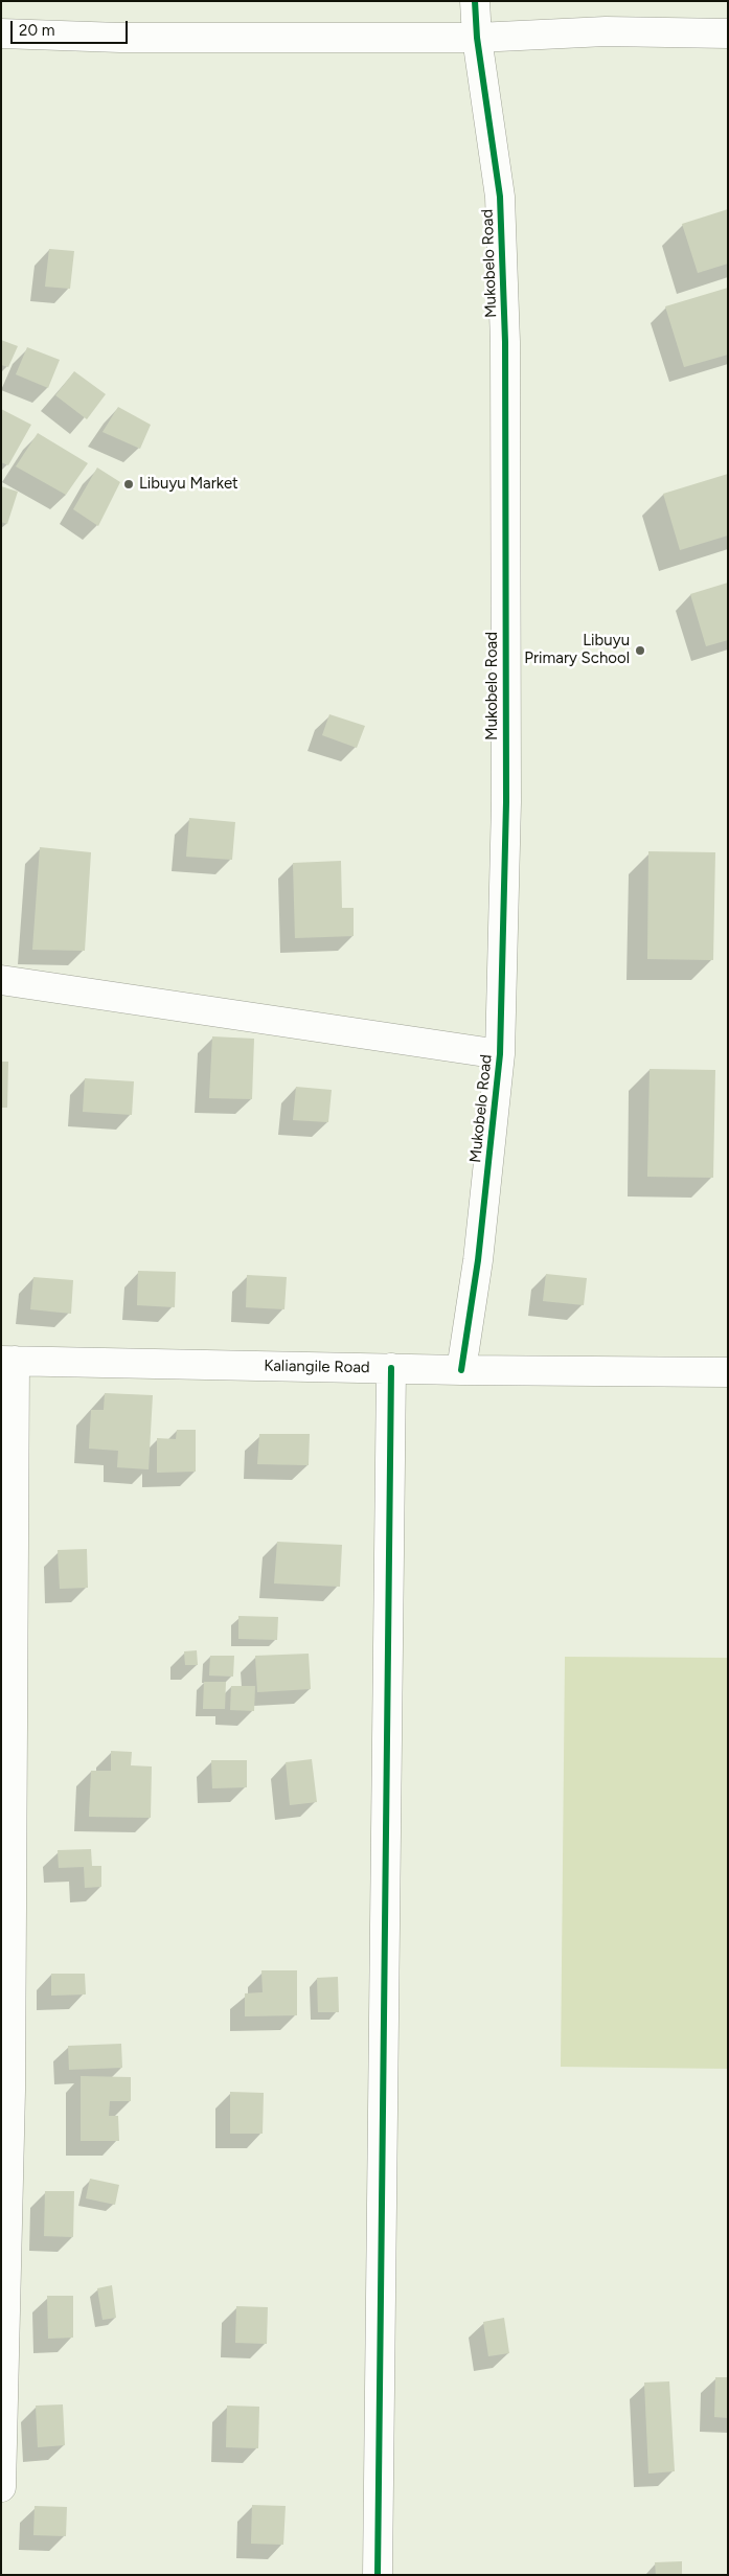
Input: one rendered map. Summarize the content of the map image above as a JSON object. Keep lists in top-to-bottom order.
{
  "streets": {
    "street": ["Mukobelo Road", "Kaliangile Road"]
  },
  "crossings": [
    ["Mukobelo Road", "Kaliangile Road"]
  ],
  "places": ["Libuyu Market", "Libuyu Primary School"],
  "scale_bar": "20 m"
}
